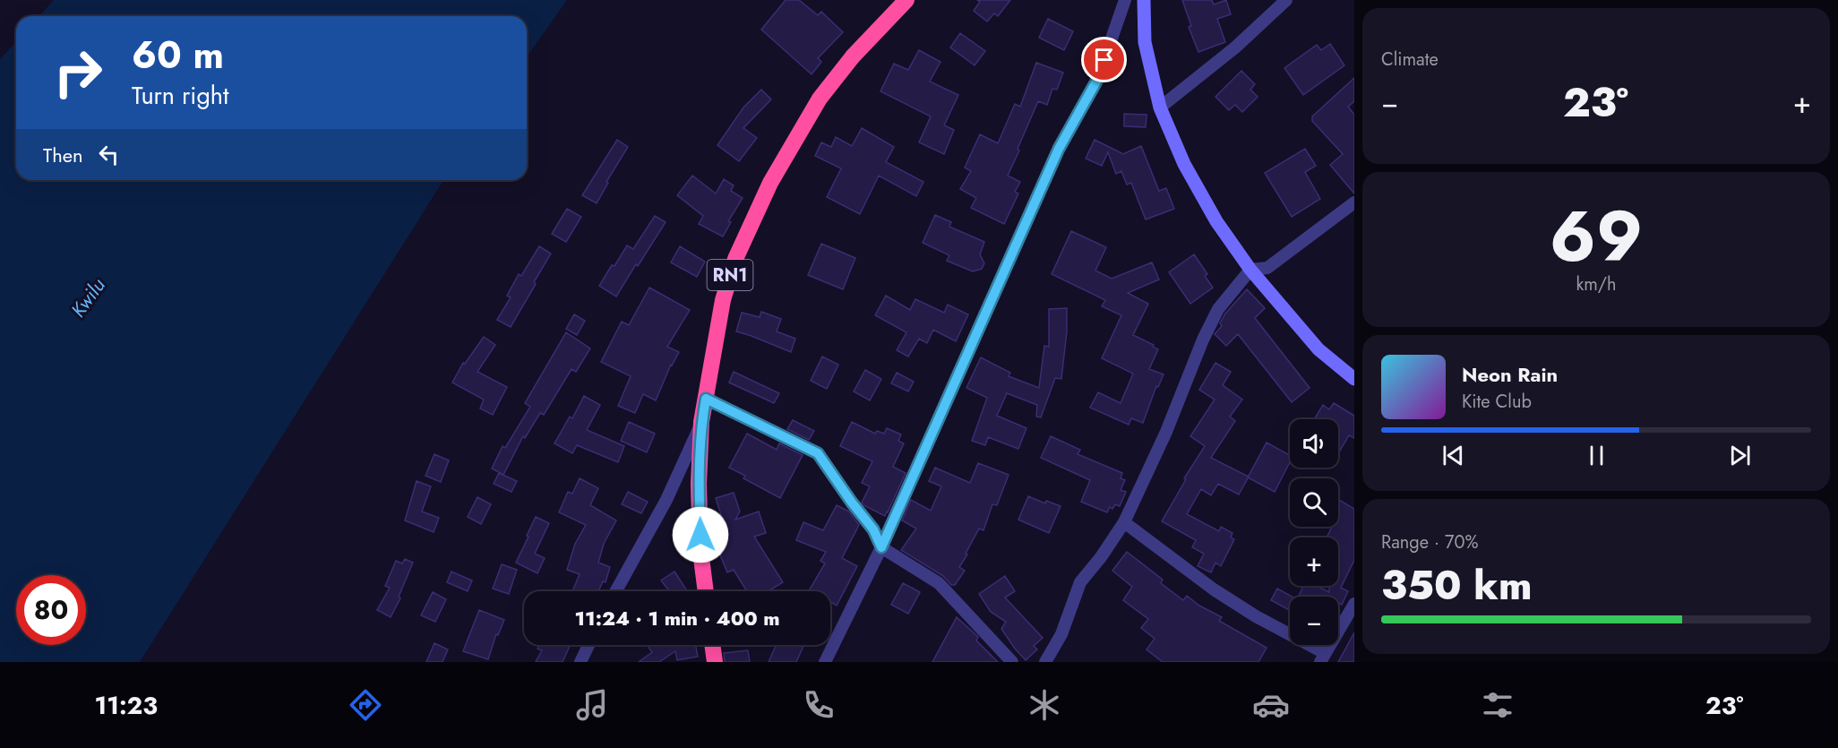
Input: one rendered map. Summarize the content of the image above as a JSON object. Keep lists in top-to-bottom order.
{
  "streets": {
    "highway": ["RN1"]
  },
  "water": ["Kwilu"],
  "page": {
    "tile": [
      "Climate",
      ["69", "km/h"],
      ["Range · 70%", "350 km"]
    ],
    "turn": ["60 m", "Turn right"],
    "heat": ["−", "23°", "+"],
    "then": "Then",
    "song": ["Neon Rain", "Kite Club"],
    "map_buttons": ["+", "−"],
    "limit": "80",
    "trip": "11:24 · 1 min · 400 m",
    "tabs": ["11:23", "23°"]
  }
}
